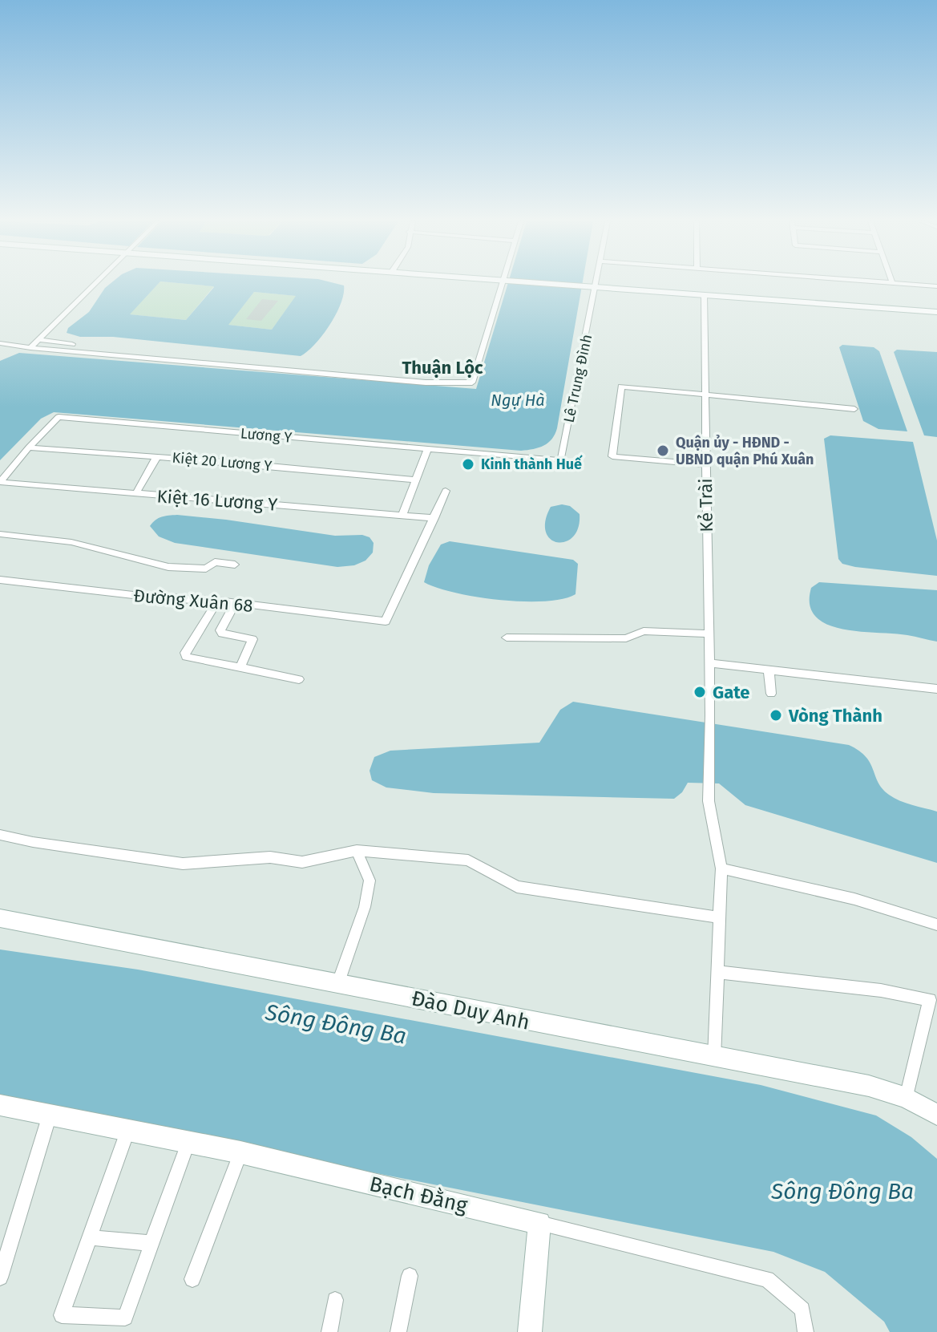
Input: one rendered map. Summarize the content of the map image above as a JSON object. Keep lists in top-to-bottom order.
{
  "streets": {
    "main road": ["Đào Duy Anh", "Bạch Đằng"],
    "street": [
      "Lê Trung Đình",
      "Lương Y",
      "Kiệt 20 Lương Y",
      "Kiệt 16 Lương Y",
      "Kẻ Trài",
      "Đường Xuân 68"
    ]
  },
  "crossings": [
    ["Lê Trung Đình", "Lương Y"],
    ["Lương Y", "Kiệt 20 Lương Y"],
    ["Lương Y", "Kiệt 16 Lương Y"],
    ["Kiệt 16 Lương Y", "Đường Xuân 68"]
  ],
  "districts": ["Thuận Lộc"],
  "water": ["Ngự Hà", "Sông Đông Ba"],
  "places": [
    "Quận ủy - HĐND - UBND quận Phú Xuân",
    "Kinh thành Huế",
    "Gate",
    "Vòng Thành"
  ]
}
